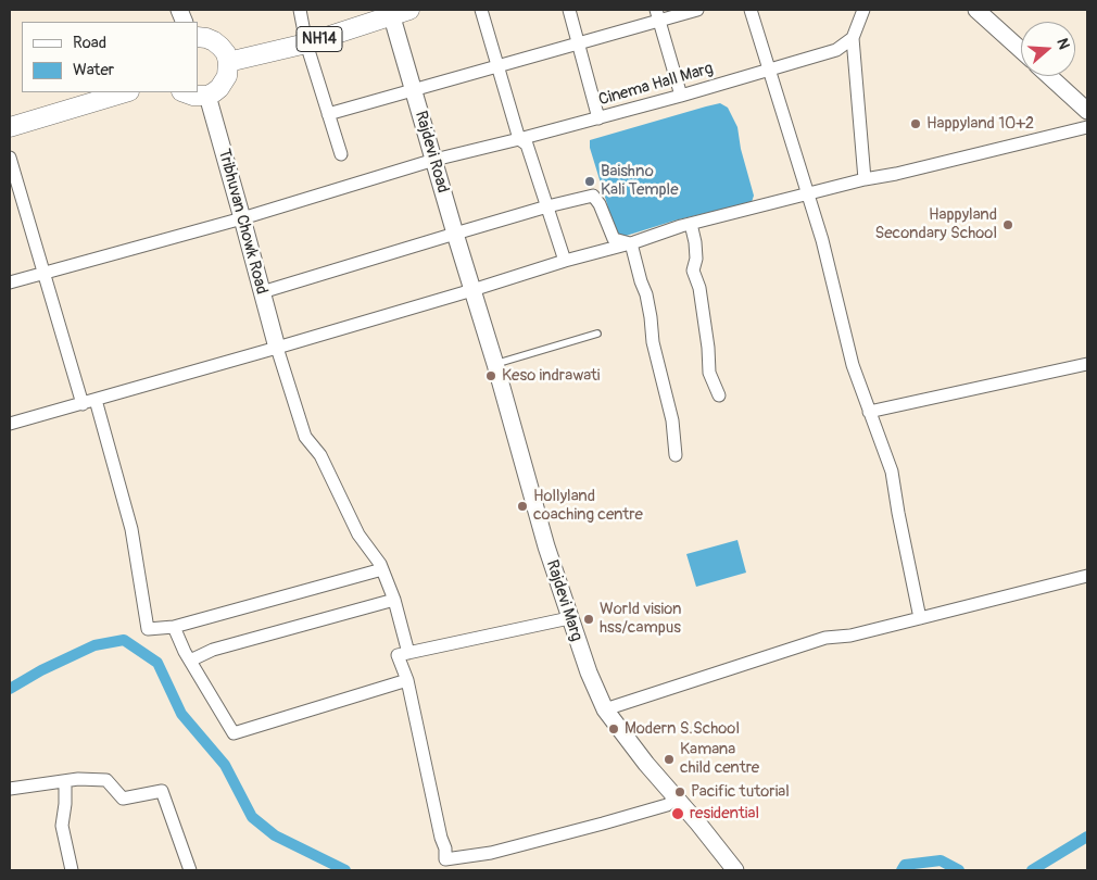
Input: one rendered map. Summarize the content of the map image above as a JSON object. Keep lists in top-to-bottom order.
{
  "streets": {
    "main road": [
      "NH14",
      "Rajdevi Road",
      "Tribhuvan Chowk Road",
      "Rajdevi Marg"
    ],
    "street": ["Cinema Hall Marg"]
  },
  "crossings": [
    ["NH14", "Rajdevi Road"],
    ["Cinema Hall Marg", "Rajdevi Road"],
    ["Cinema Hall Marg", "Tribhuvan Chowk Road"],
    ["Rajdevi Road", "Rajdevi Marg"]
  ],
  "places": [
    "Happyland 10+2",
    "Baishno Kali Temple",
    "Happyland Secondary School",
    "Keso indrawati",
    "Hollyland coaching centre",
    "World vision hss/campus",
    "Modern S.School",
    "Kamana child centre",
    "Pacific tutorial",
    "residential"
  ],
  "legend": ["Road", "Water"],
  "north": "right"
}
